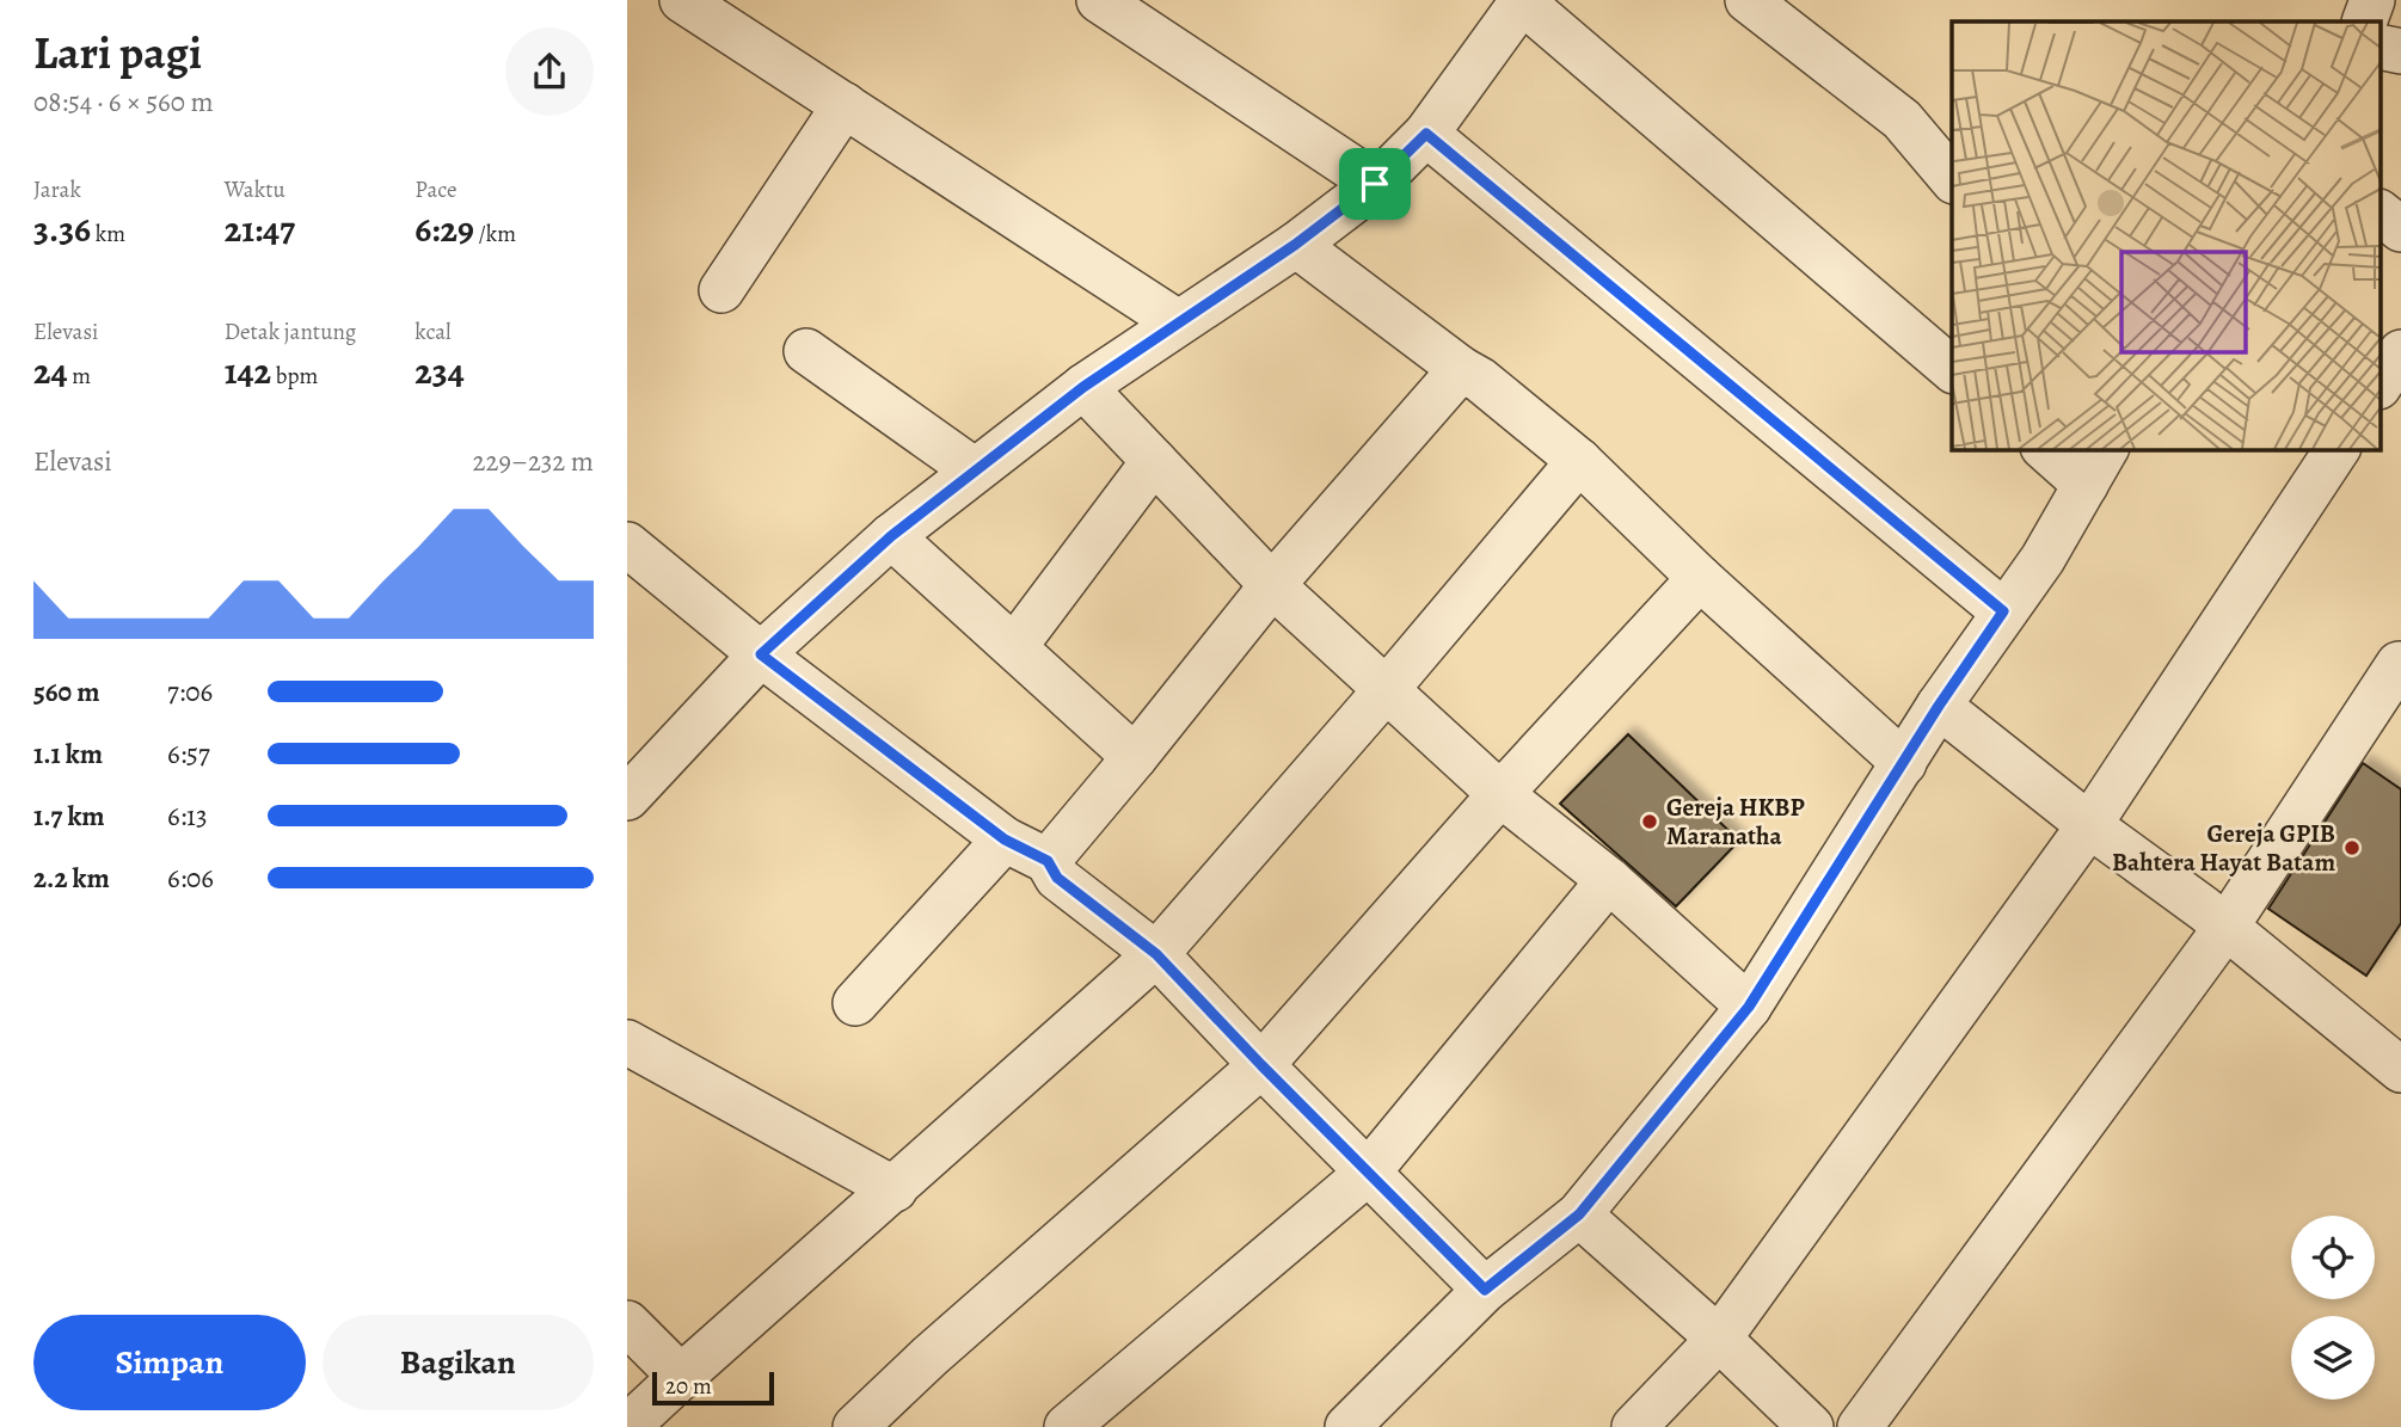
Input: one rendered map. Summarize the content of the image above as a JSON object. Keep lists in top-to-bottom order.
{
  "places": ["Gereja HKBP Maranatha", "Gereja GPIB Bahtera Hayat Batam"],
  "scale_bar": "20 m",
  "page": {
    "heading": ["Lari pagi", "08:54 · 6 × 560 m"],
    "stats": [
      ["Jarak", "3.36 km"],
      ["Waktu", "21:47"],
      ["Pace", "6:29 /km"],
      ["Elevasi", "24 m"],
      ["Detak jantung", "142 bpm"],
      ["kcal", "234"]
    ],
    "chart": ["Elevasi", "229–232 m"],
    "list": [
      {
        "name": "560 m",
        "note": "7:06"
      },
      {
        "name": "1.1 km",
        "note": "6:57"
      },
      {
        "name": "1.7 km",
        "note": "6:13"
      },
      {
        "name": "2.2 km",
        "note": "6:06"
      }
    ],
    "buttons": ["Simpan", "Bagikan"],
    "scale": "20 m"
  }
}
